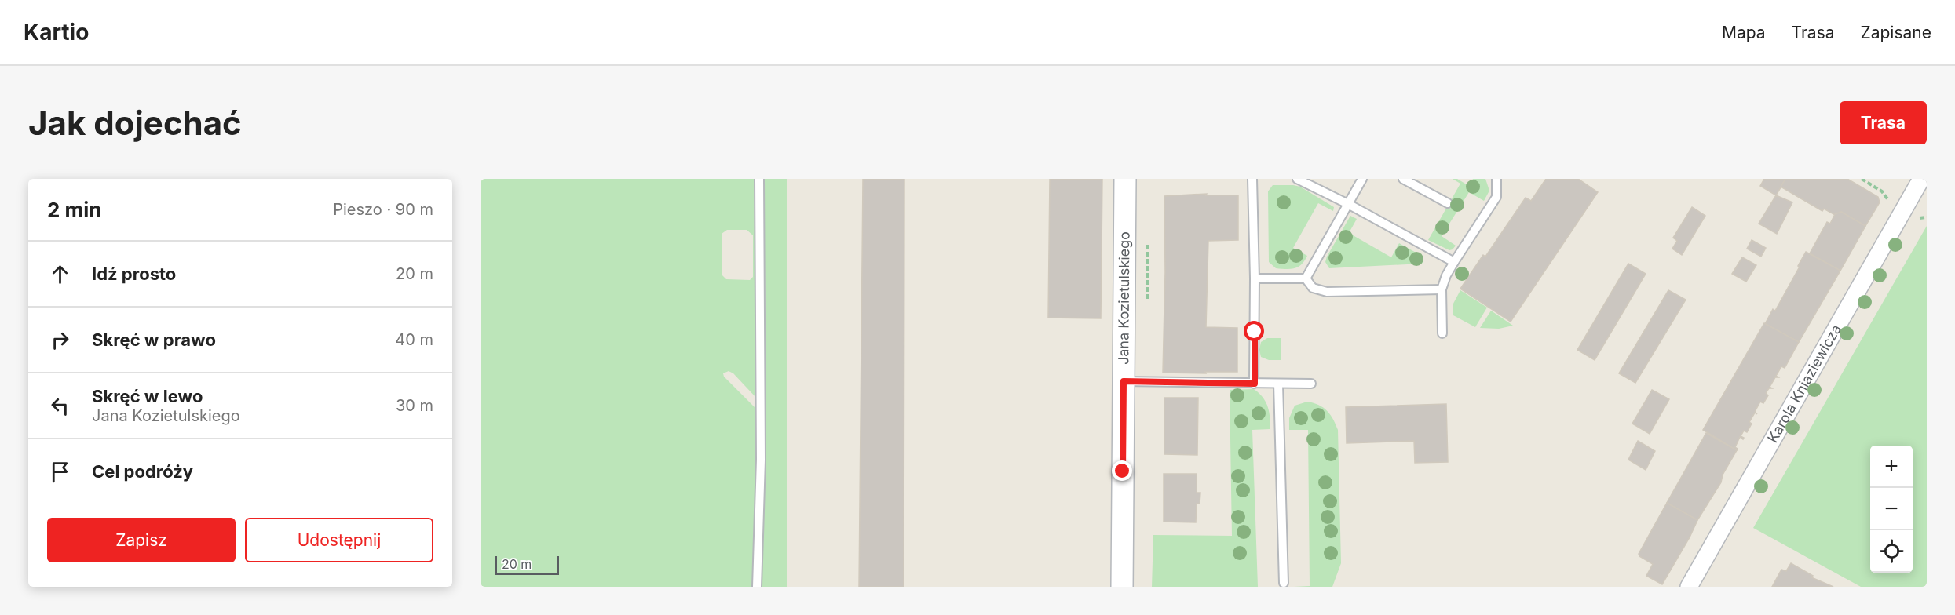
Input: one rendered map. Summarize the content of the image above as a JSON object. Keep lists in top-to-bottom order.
{
  "streets": {
    "street": ["Jana Kozietulskiego", "Karola Kniaziewicza"]
  },
  "scale_bar": "20 m",
  "page": {
    "header": "Kartio",
    "nav": ["Mapa", "Trasa", "Zapisane"],
    "buttons": [
      "Trasa",
      ["Zapisz", "Udostępnij"]
    ],
    "title": "Jak dojechać",
    "heading": ["2 min", "Pieszo · 90 m"],
    "list": [
      ["Idź prosto", "20 m"],
      ["Skręć w prawo", "40 m"],
      ["Skręć w lewo", "Jana Kozietulskiego", "30 m"],
      "Cel podróży"
    ],
    "map_buttons": ["+", "−"],
    "scale": "20 m"
  }
}
